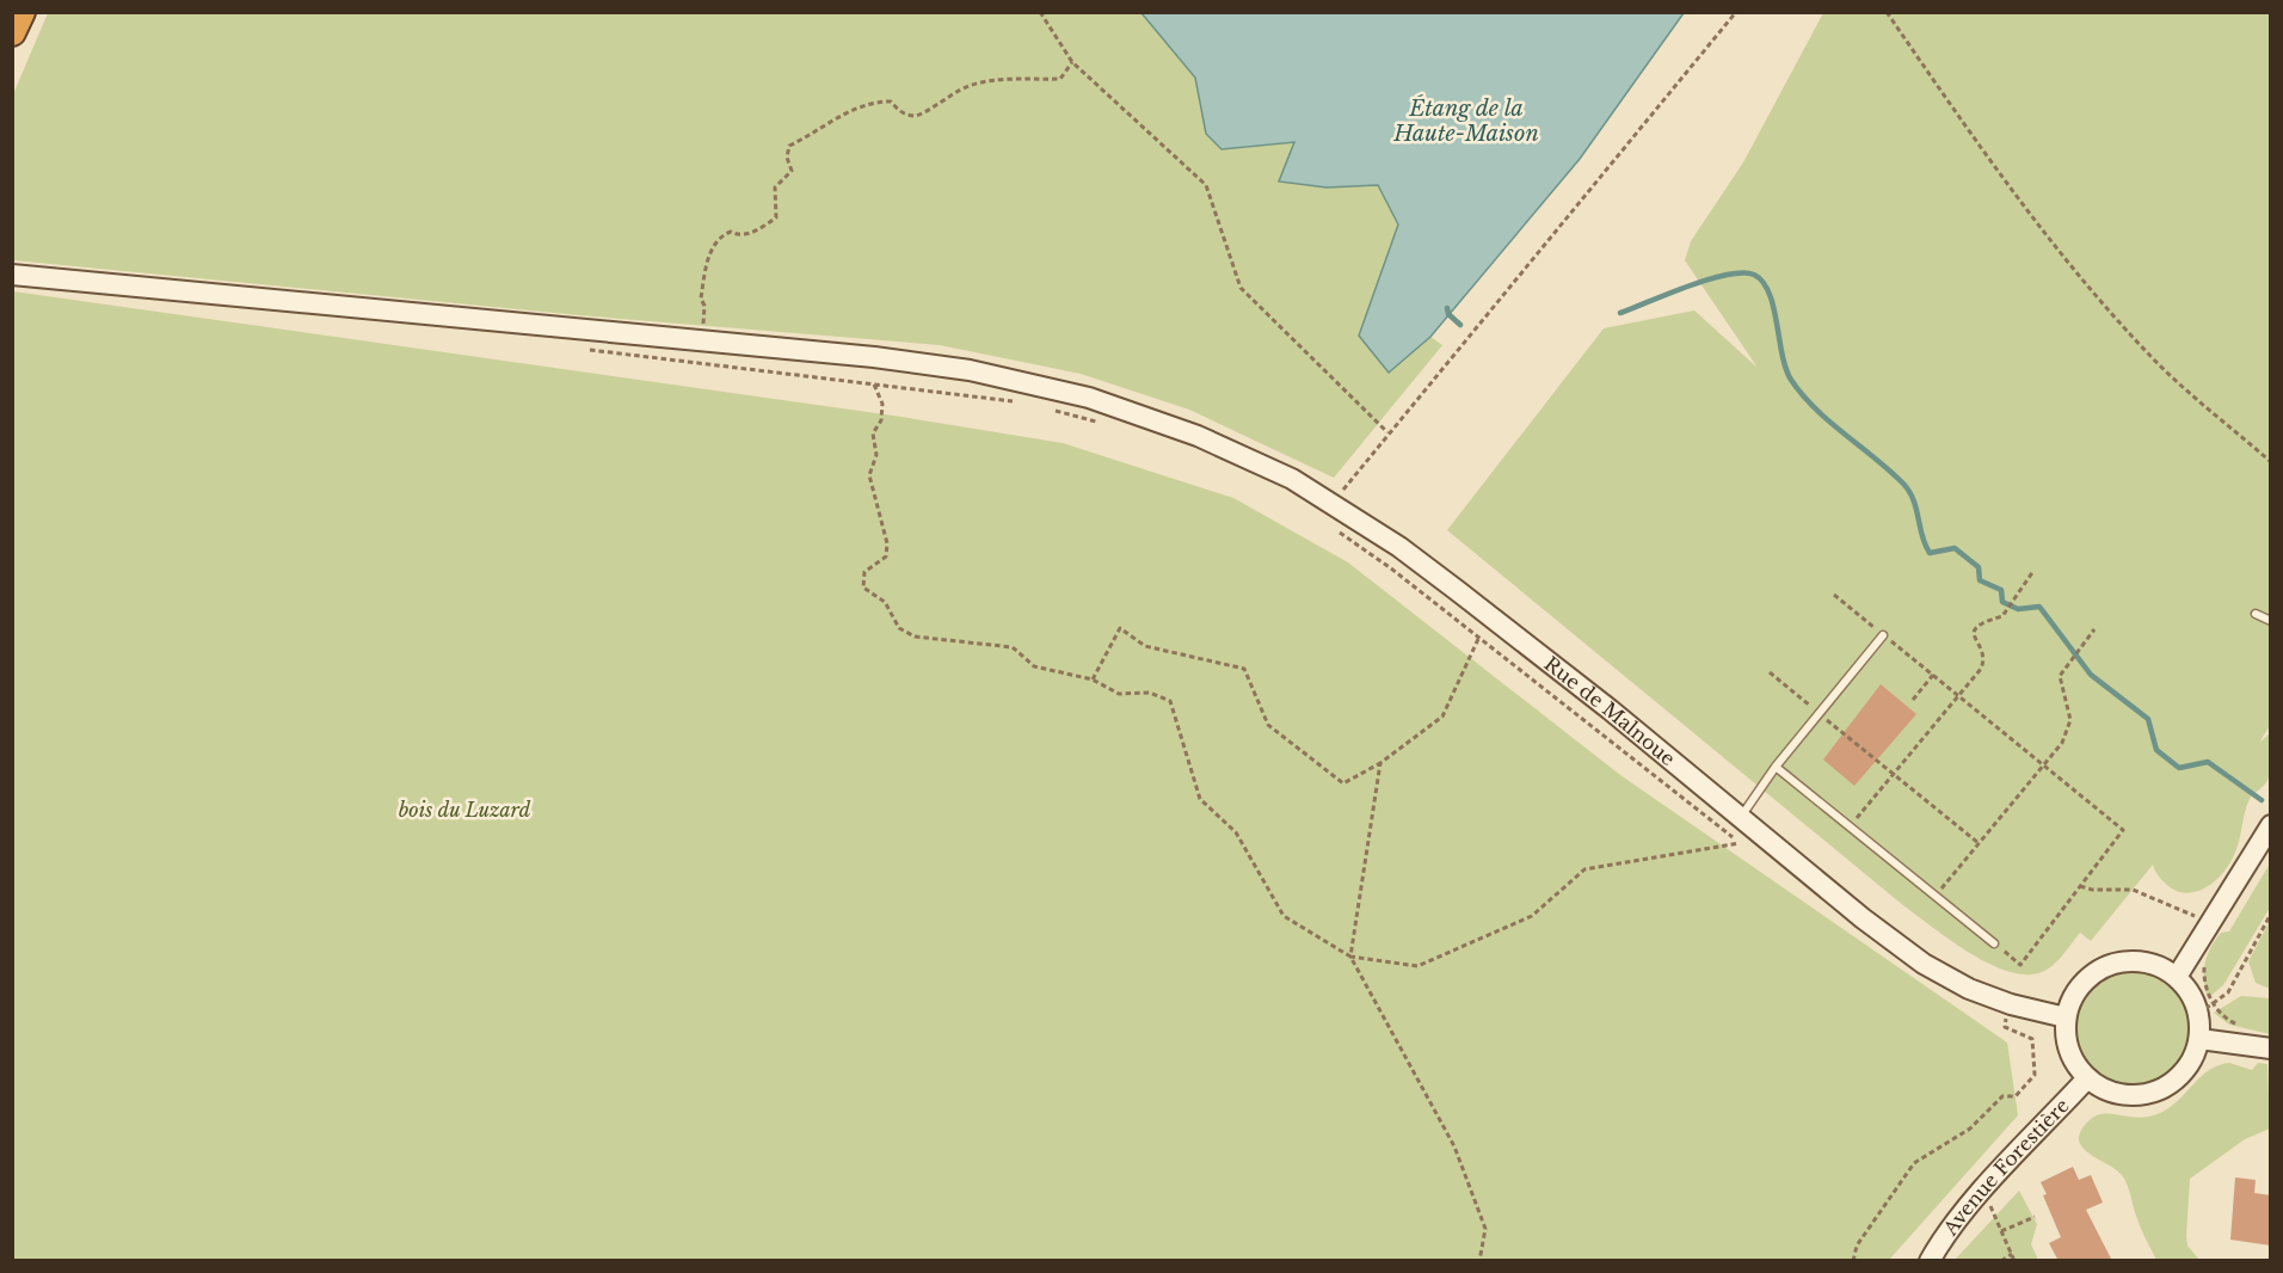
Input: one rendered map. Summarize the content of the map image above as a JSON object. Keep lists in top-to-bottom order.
{
  "streets": {
    "main road": ["Rue de Malnoue", "Avenue Forestière"]
  },
  "crossings": [
    ["Rue de Malnoue", "Avenue Forestière"]
  ],
  "water": ["Étang de la Haute-Maison"],
  "parks": ["bois du Luzard"]
}
